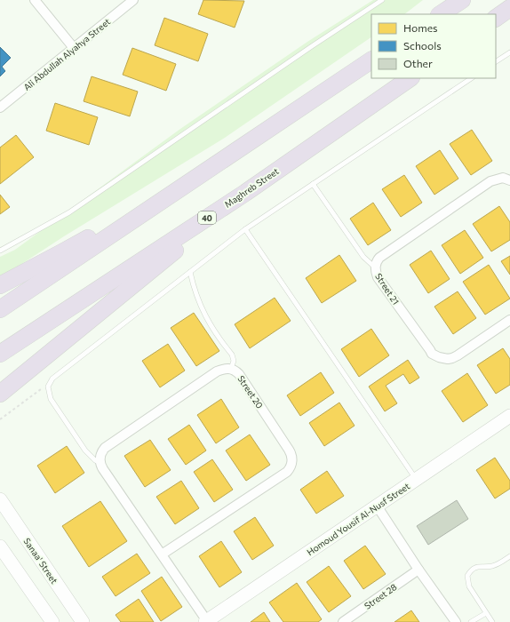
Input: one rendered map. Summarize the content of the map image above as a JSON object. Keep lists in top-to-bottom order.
{
  "streets": {
    "highway": ["Maghreb Street", "40"],
    "street": [
      "Ali Abdullah Alyahya Street",
      "Street 21",
      "Street 20",
      "Homoud Yousif Al-Nusf Street",
      "Sanaa' Street",
      "Street 28"
    ]
  },
  "legend": ["Homes", "Schools", "Other"]
}
